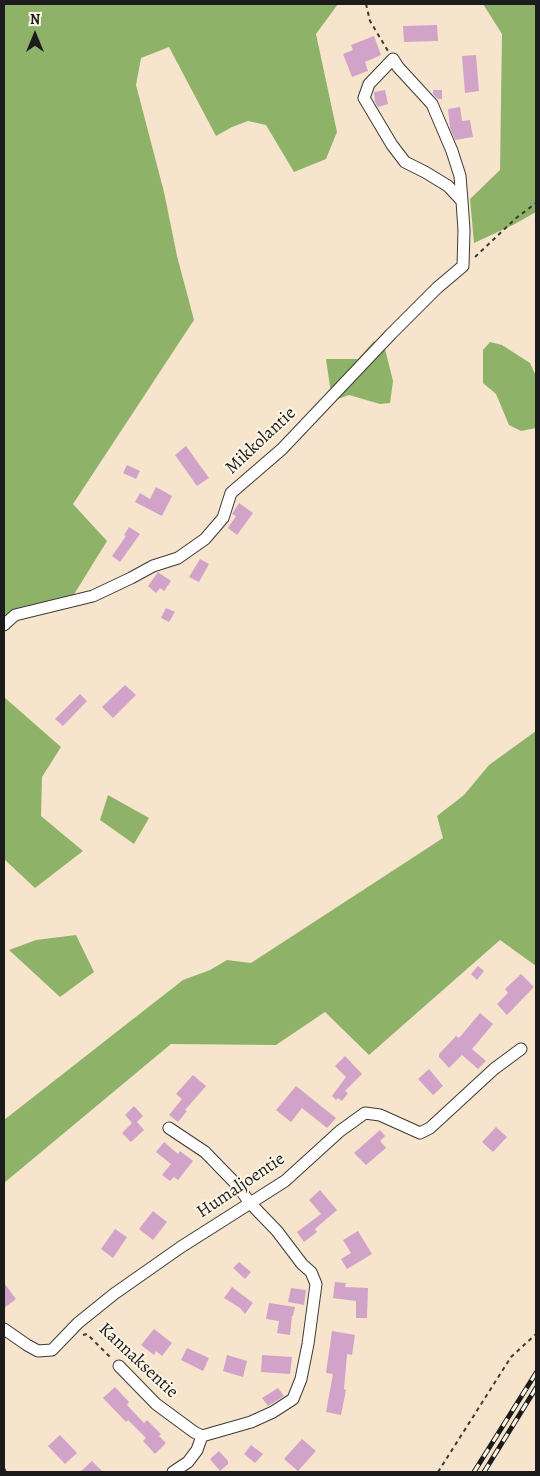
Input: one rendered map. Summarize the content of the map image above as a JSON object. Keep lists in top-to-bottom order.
{
  "streets": {
    "street": ["Mikkolantie", "Humaljoentie", "Kannaksentie"]
  },
  "north": "top"
}
